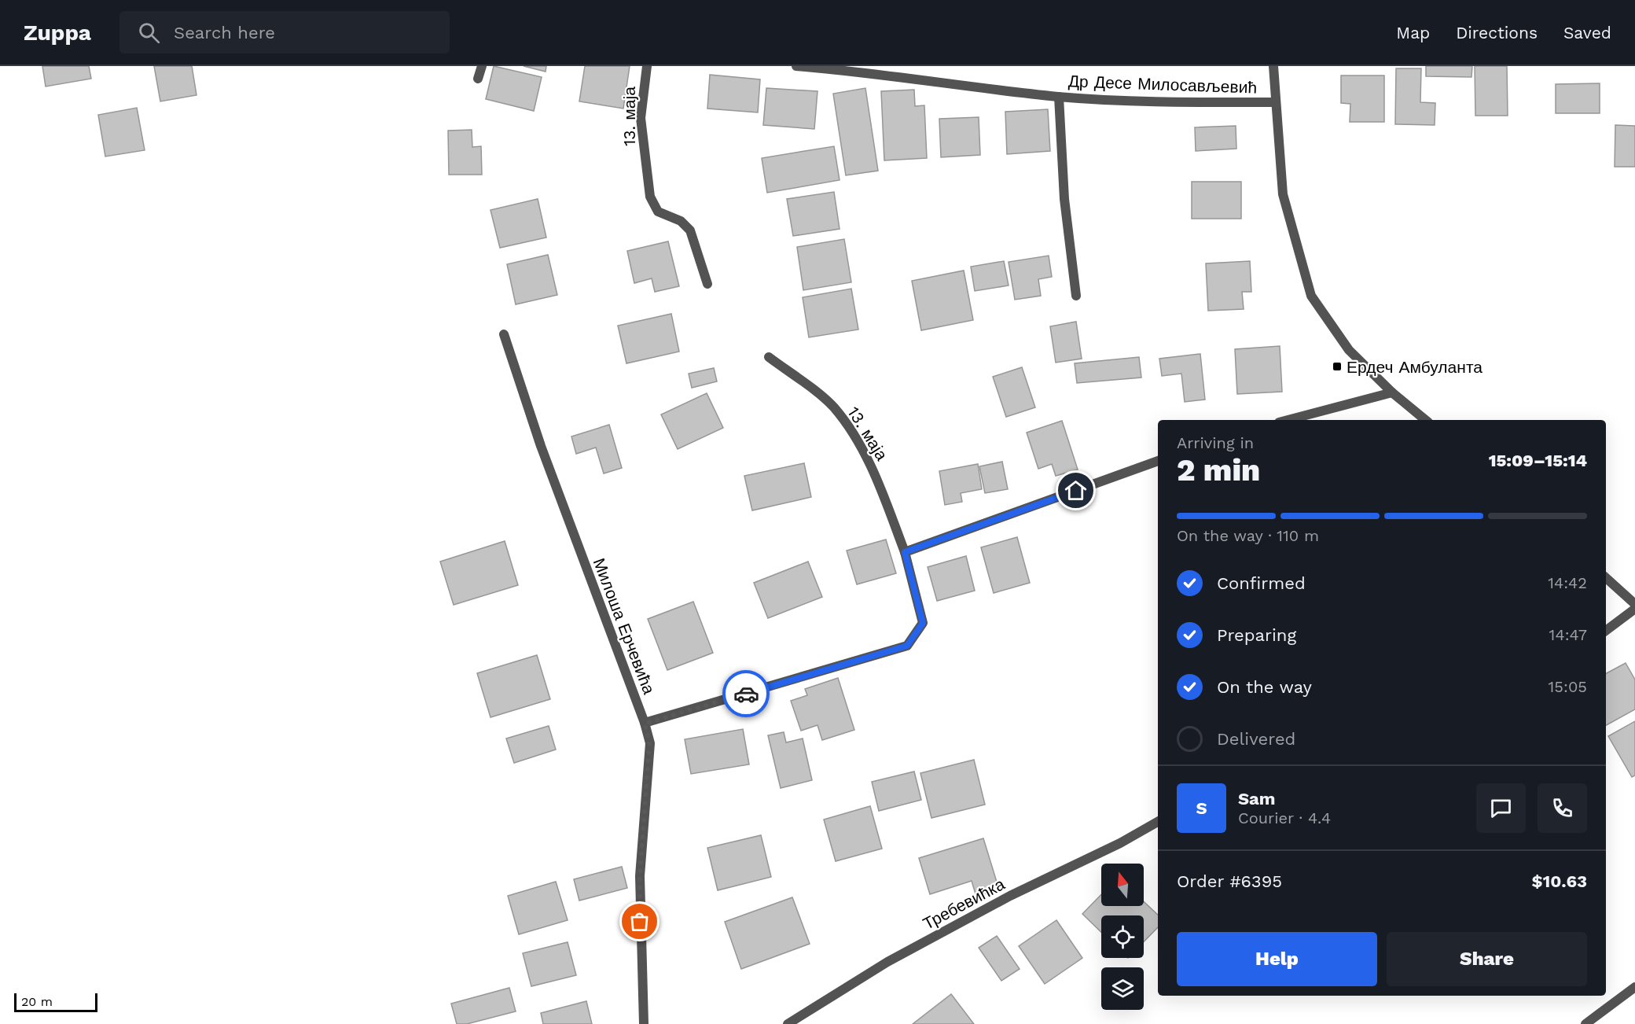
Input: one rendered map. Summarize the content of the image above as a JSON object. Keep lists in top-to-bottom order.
{
  "streets": {
    "street": [
      "Др Десе Милосављевић",
      "13. маја",
      "Милоша Ерчевића",
      "Требевићка"
    ]
  },
  "crossings": [
    ["13. маја", "Милоша Ерчевића"]
  ],
  "places": {
    "transit": ["Ердеч Амбуланта"]
  },
  "scale_bar": "20 m",
  "north": "top",
  "page": {
    "header": "Zuppa",
    "search": "Search here",
    "nav": ["Map", "Directions", "Saved"],
    "heading": ["2 min", "Arriving in", "15:09–15:14"],
    "panel": [
      "Sam",
      "Courier · 4.4",
      "Order #6395",
      "$10.63"
    ],
    "bar": "On the way · 110 m",
    "list": [
      ["Confirmed", "14:42"],
      ["Preparing", "14:47"],
      ["On the way", "15:05"],
      "Delivered"
    ],
    "round": "S",
    "buttons": ["Help", "Share"],
    "scale": "20 m"
  }
}
